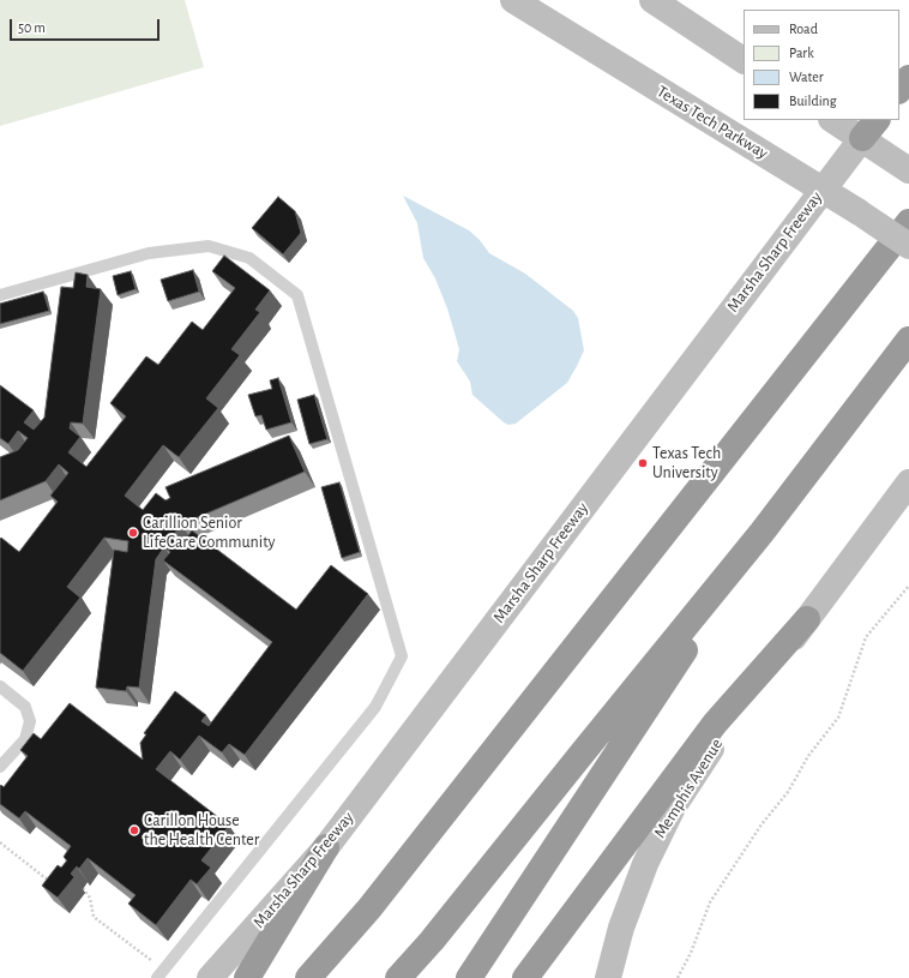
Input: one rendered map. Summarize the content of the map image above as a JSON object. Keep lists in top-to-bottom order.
{
  "streets": {
    "main road": ["Texas Tech Parkway", "Marsha Sharp Freeway", "Memphis Avenue"]
  },
  "crossings": [
    ["Texas Tech Parkway", "Marsha Sharp Freeway"]
  ],
  "places": ["Texas Tech University", "Carillion Senior LifeCare Community", "Carillon House the Health Center"],
  "legend": [
    "Road",
    "Park",
    "Water",
    "Building"
  ],
  "scale_bar": "50 m"
}
